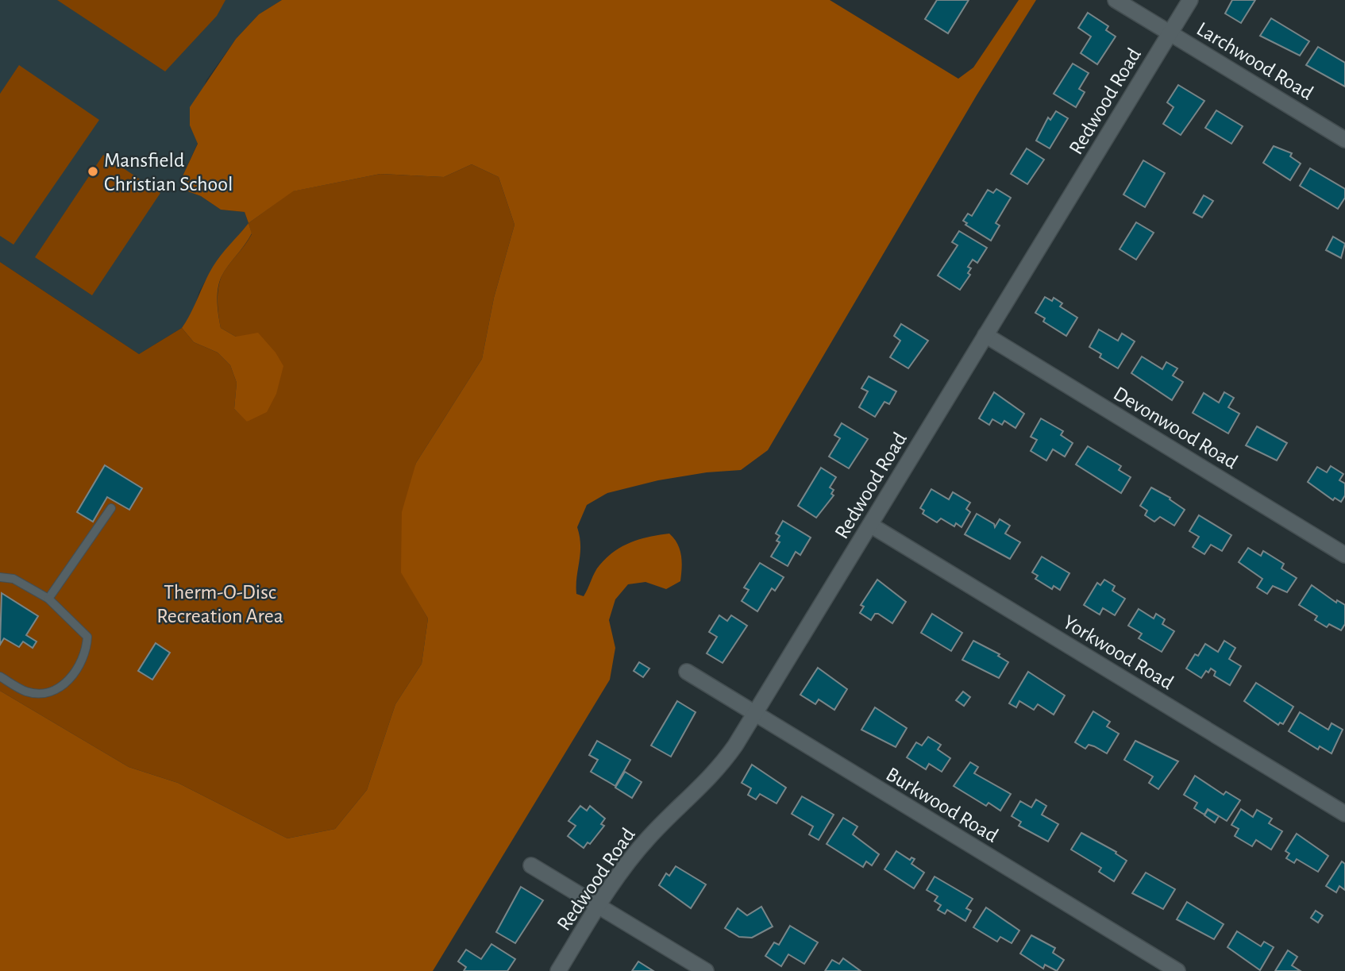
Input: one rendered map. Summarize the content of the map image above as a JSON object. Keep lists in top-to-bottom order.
{
  "streets": {
    "street": [
      "Larchwood Road",
      "Redwood Road",
      "Devonwood Road",
      "Yorkwood Road",
      "Burkwood Road"
    ]
  },
  "crossings": [
    ["Larchwood Road", "Redwood Road"],
    ["Redwood Road", "Devonwood Road"],
    ["Redwood Road", "Yorkwood Road"],
    ["Redwood Road", "Burkwood Road"]
  ],
  "parks": ["Therm-O-Disc Recreation Area"],
  "places": ["Mansfield Christian School"]
}
